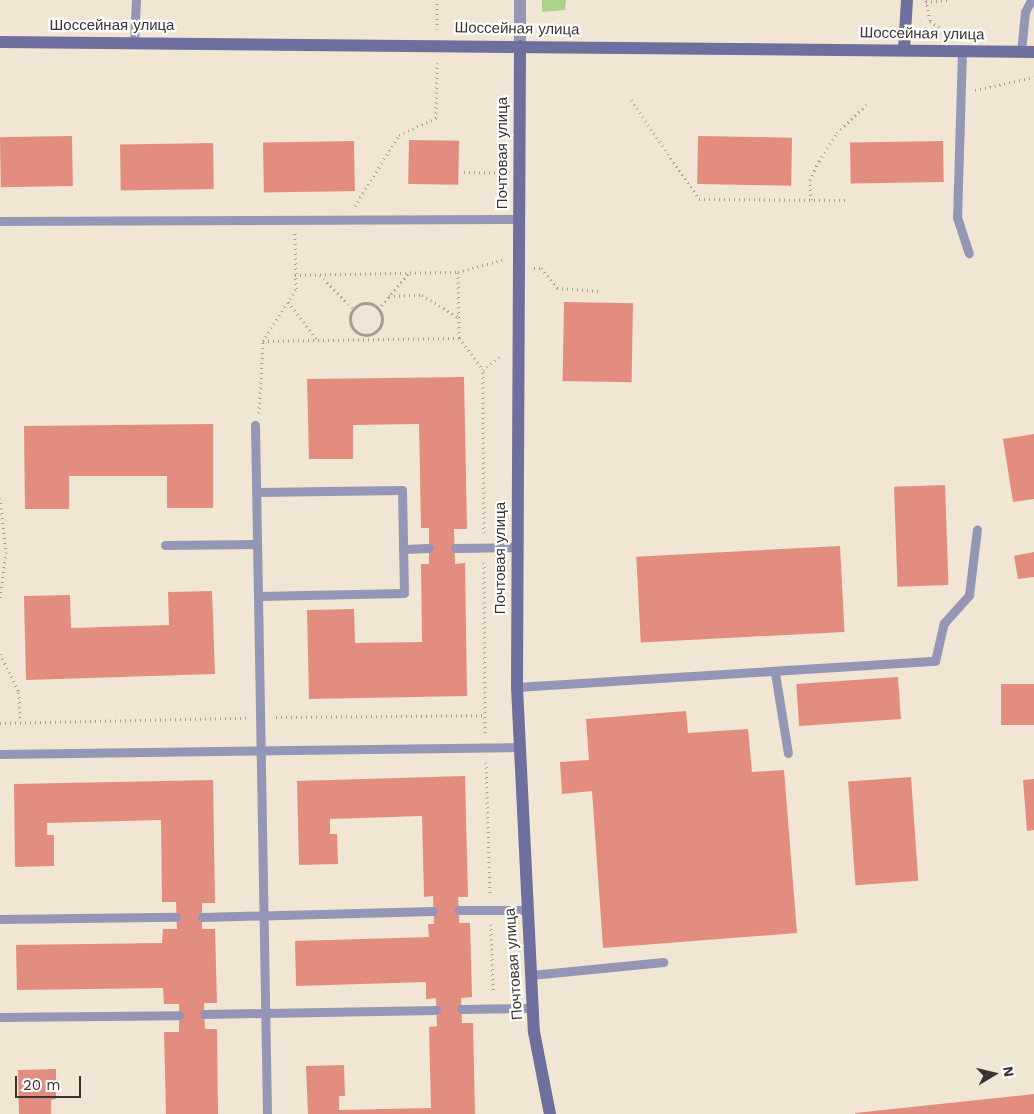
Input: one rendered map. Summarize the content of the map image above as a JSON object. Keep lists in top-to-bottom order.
{
  "streets": {
    "street": ["Шоссейная улица", "Почтовая улица"]
  },
  "crossings": [
    ["Шоссейная улица", "Почтовая улица"]
  ],
  "scale_bar": "20 m",
  "north": "right"
}
